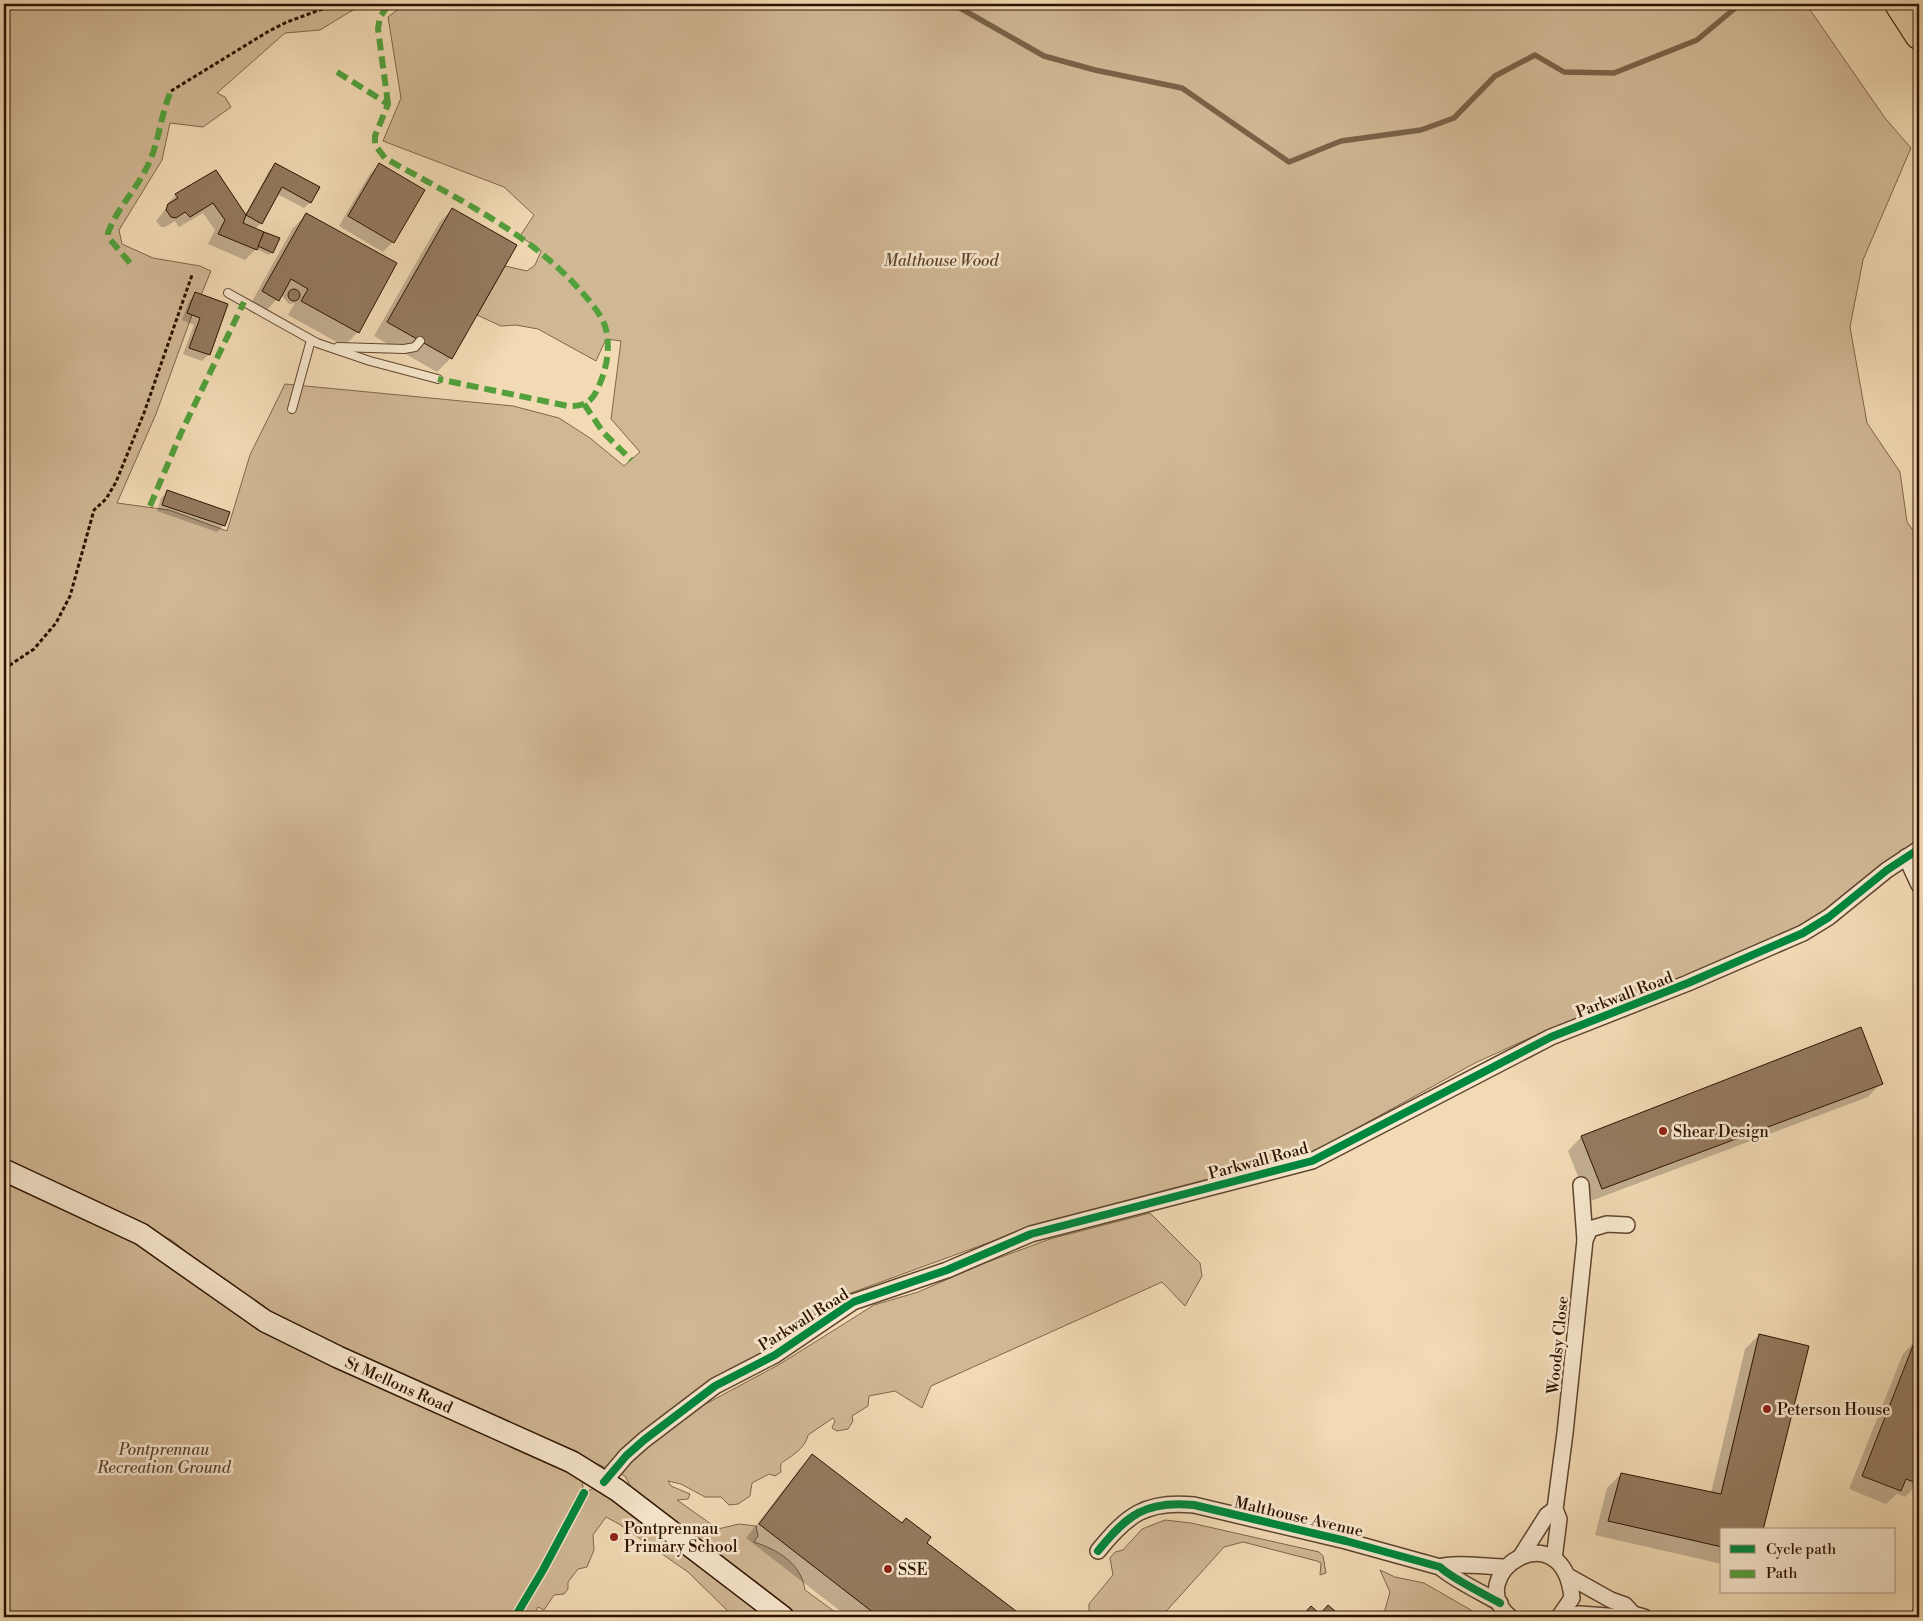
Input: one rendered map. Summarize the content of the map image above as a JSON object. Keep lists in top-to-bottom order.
{
  "streets": {
    "main road": ["St Mellons Road"],
    "street": ["Parkwall Road", "Woodsy Close", "Malthouse Avenue"]
  },
  "crossings": [
    ["Parkwall Road", "St Mellons Road"]
  ],
  "parks": ["Malthouse Wood", "Pontprennau Recreation Ground"],
  "places": [
    "Shear Design",
    "Peterson House",
    "Pontprennau Primary School",
    "SSE"
  ],
  "legend": ["Cycle path", "Path"]
}
